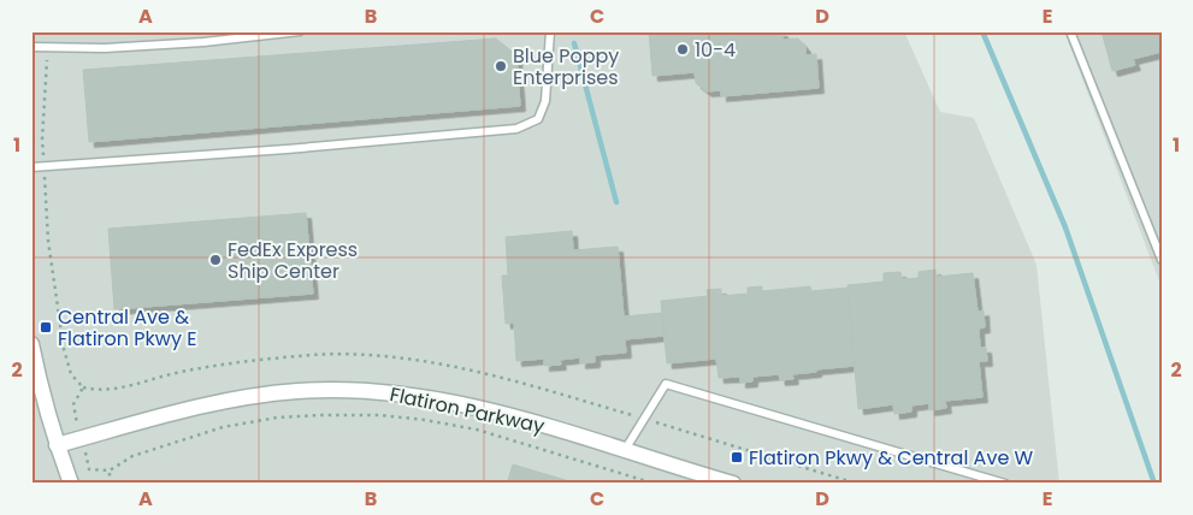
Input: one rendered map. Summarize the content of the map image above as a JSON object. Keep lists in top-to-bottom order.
{
  "streets": {
    "street": ["Flatiron Parkway"]
  },
  "places": {
    "other": ["10-4", "Blue Poppy Enterprises", "FedEx Express Ship Center"],
    "transit": ["Central Ave & Flatiron Pkwy E", "Flatiron Pkwy & Central Ave W"]
  },
  "grid": {
    "columns": [
      "A",
      "B",
      "C",
      "D",
      "E"
    ],
    "rows": ["1", "2"]
  }
}
